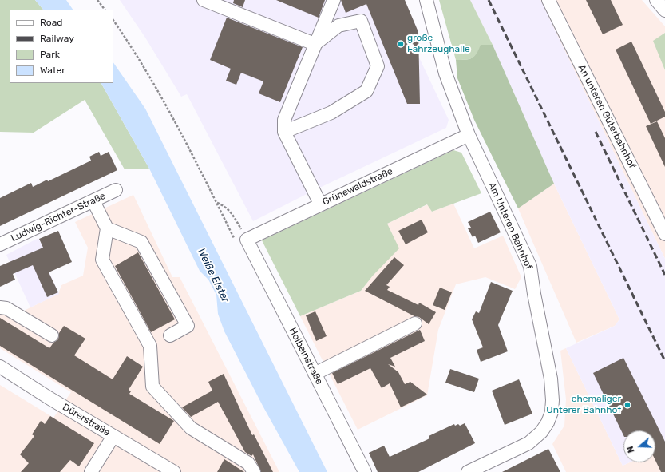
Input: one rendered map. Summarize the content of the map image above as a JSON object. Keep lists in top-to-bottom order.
{
  "streets": {
    "street": [
      "An unteren Güterbahnhof",
      "Grünewaldstraße",
      "Ludwig-Richter-Straße",
      "Am Unteren Bahnhof",
      "Holbeinstraße",
      "Dürerstraße"
    ]
  },
  "crossings": [
    ["Grünewaldstraße", "Am Unteren Bahnhof"],
    ["Grünewaldstraße", "Holbeinstraße"]
  ],
  "water": ["Weiße Elster"],
  "places": ["große Fahrzeughalle", "ehemaliger Unterer Bahnhof"],
  "legend": [
    "Road",
    "Railway",
    "Park",
    "Water"
  ],
  "north": "left"
}
